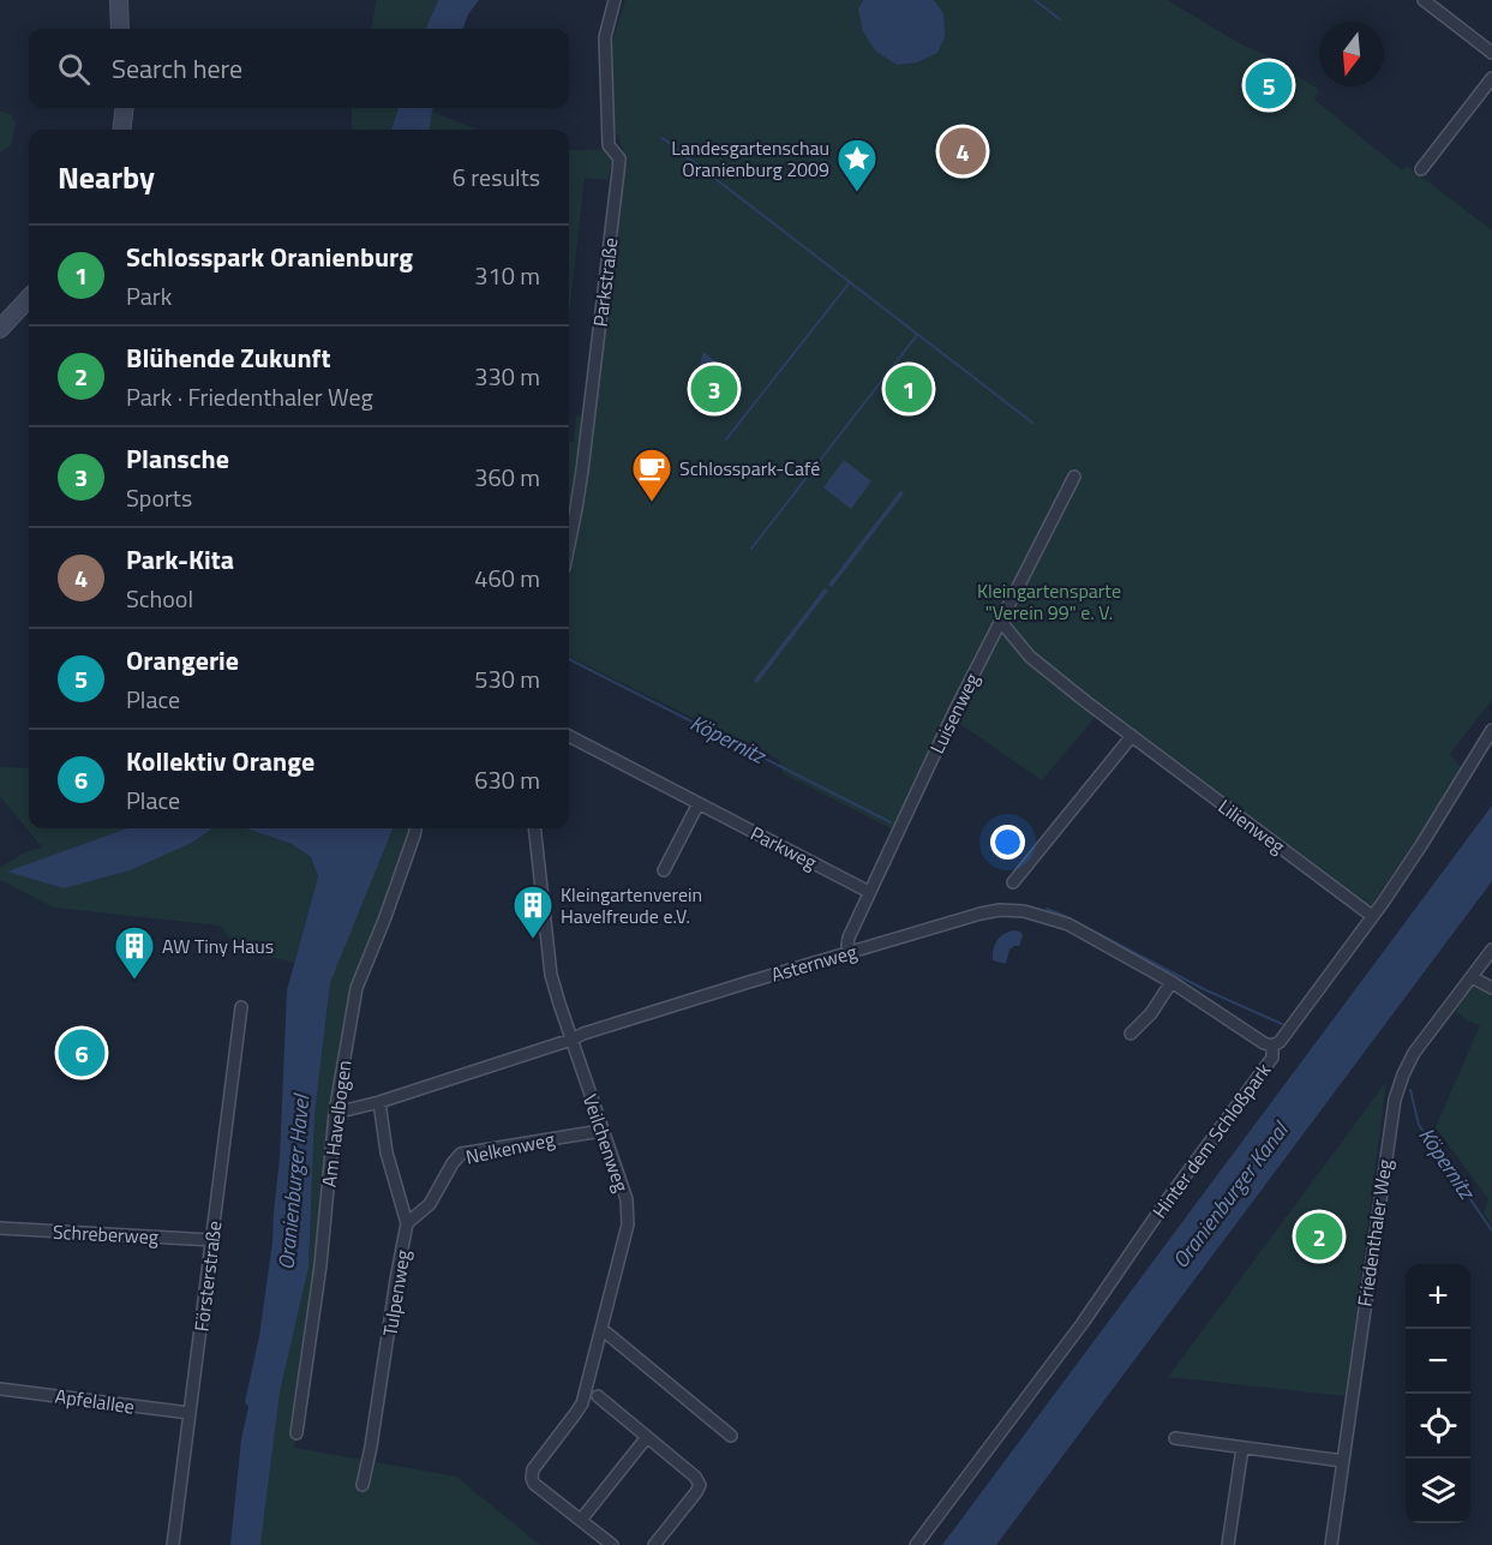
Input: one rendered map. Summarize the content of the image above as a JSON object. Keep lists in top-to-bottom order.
{
  "streets": {
    "street": [
      "Parkstraße",
      "Luisenweg",
      "Lilienweg",
      "Parkweg",
      "Asternweg",
      "Am Havelbogen",
      "Hinter dem Schloßpark",
      "Veilchenweg",
      "Nelkenweg",
      "Friedenthaler Weg",
      "Schreberweg",
      "Försterstraße",
      "Tulpenweg",
      "Apfelallee"
    ]
  },
  "crossings": [
    ["Luisenweg", "Lilienweg"],
    ["Luisenweg", "Parkweg"],
    ["Luisenweg", "Asternweg"],
    ["Lilienweg", "Hinter dem Schloßpark"],
    ["Asternweg", "Am Havelbogen"],
    ["Asternweg", "Hinter dem Schloßpark"],
    ["Asternweg", "Veilchenweg"],
    ["Asternweg", "Tulpenweg"],
    ["Veilchenweg", "Nelkenweg"],
    ["Nelkenweg", "Tulpenweg"],
    ["Schreberweg", "Försterstraße"],
    ["Försterstraße", "Apfelallee"]
  ],
  "water": ["Köpernitz", "Oranienburger Havel", "Oranienburger Kanal"],
  "parks": ["Kleingartensparte \"Verein 99\" e. V."],
  "places": {
    "place": ["Landesgartenschau Oranienburg 2009"],
    "cafe": ["Schlosspark-Café"],
    "building": ["Kleingartenverein Havelfreude e.V.", "AW Tiny Haus"]
  },
  "north": "bottom",
  "page": {
    "search": "Search here",
    "pins": [
      "5",
      "4",
      "1",
      "3",
      "6",
      "2"
    ],
    "heading": ["Nearby", "6 results"],
    "list": [
      {
        "mark": "1",
        "name": "Schlosspark Oranienburg",
        "note": "Park",
        "value": "310 m"
      },
      {
        "mark": "2",
        "name": "Blühende Zukunft",
        "note": "Park · Friedenthaler Weg",
        "value": "330 m"
      },
      {
        "mark": "3",
        "name": "Plansche",
        "note": "Sports",
        "value": "360 m"
      },
      {
        "mark": "4",
        "name": "Park-Kita",
        "note": "School",
        "value": "460 m"
      },
      {
        "mark": "5",
        "name": "Orangerie",
        "note": "Place",
        "value": "530 m"
      },
      {
        "mark": "6",
        "name": "Kollektiv Orange",
        "note": "Place",
        "value": "630 m"
      }
    ],
    "map_buttons": ["+", "−"]
  }
}
